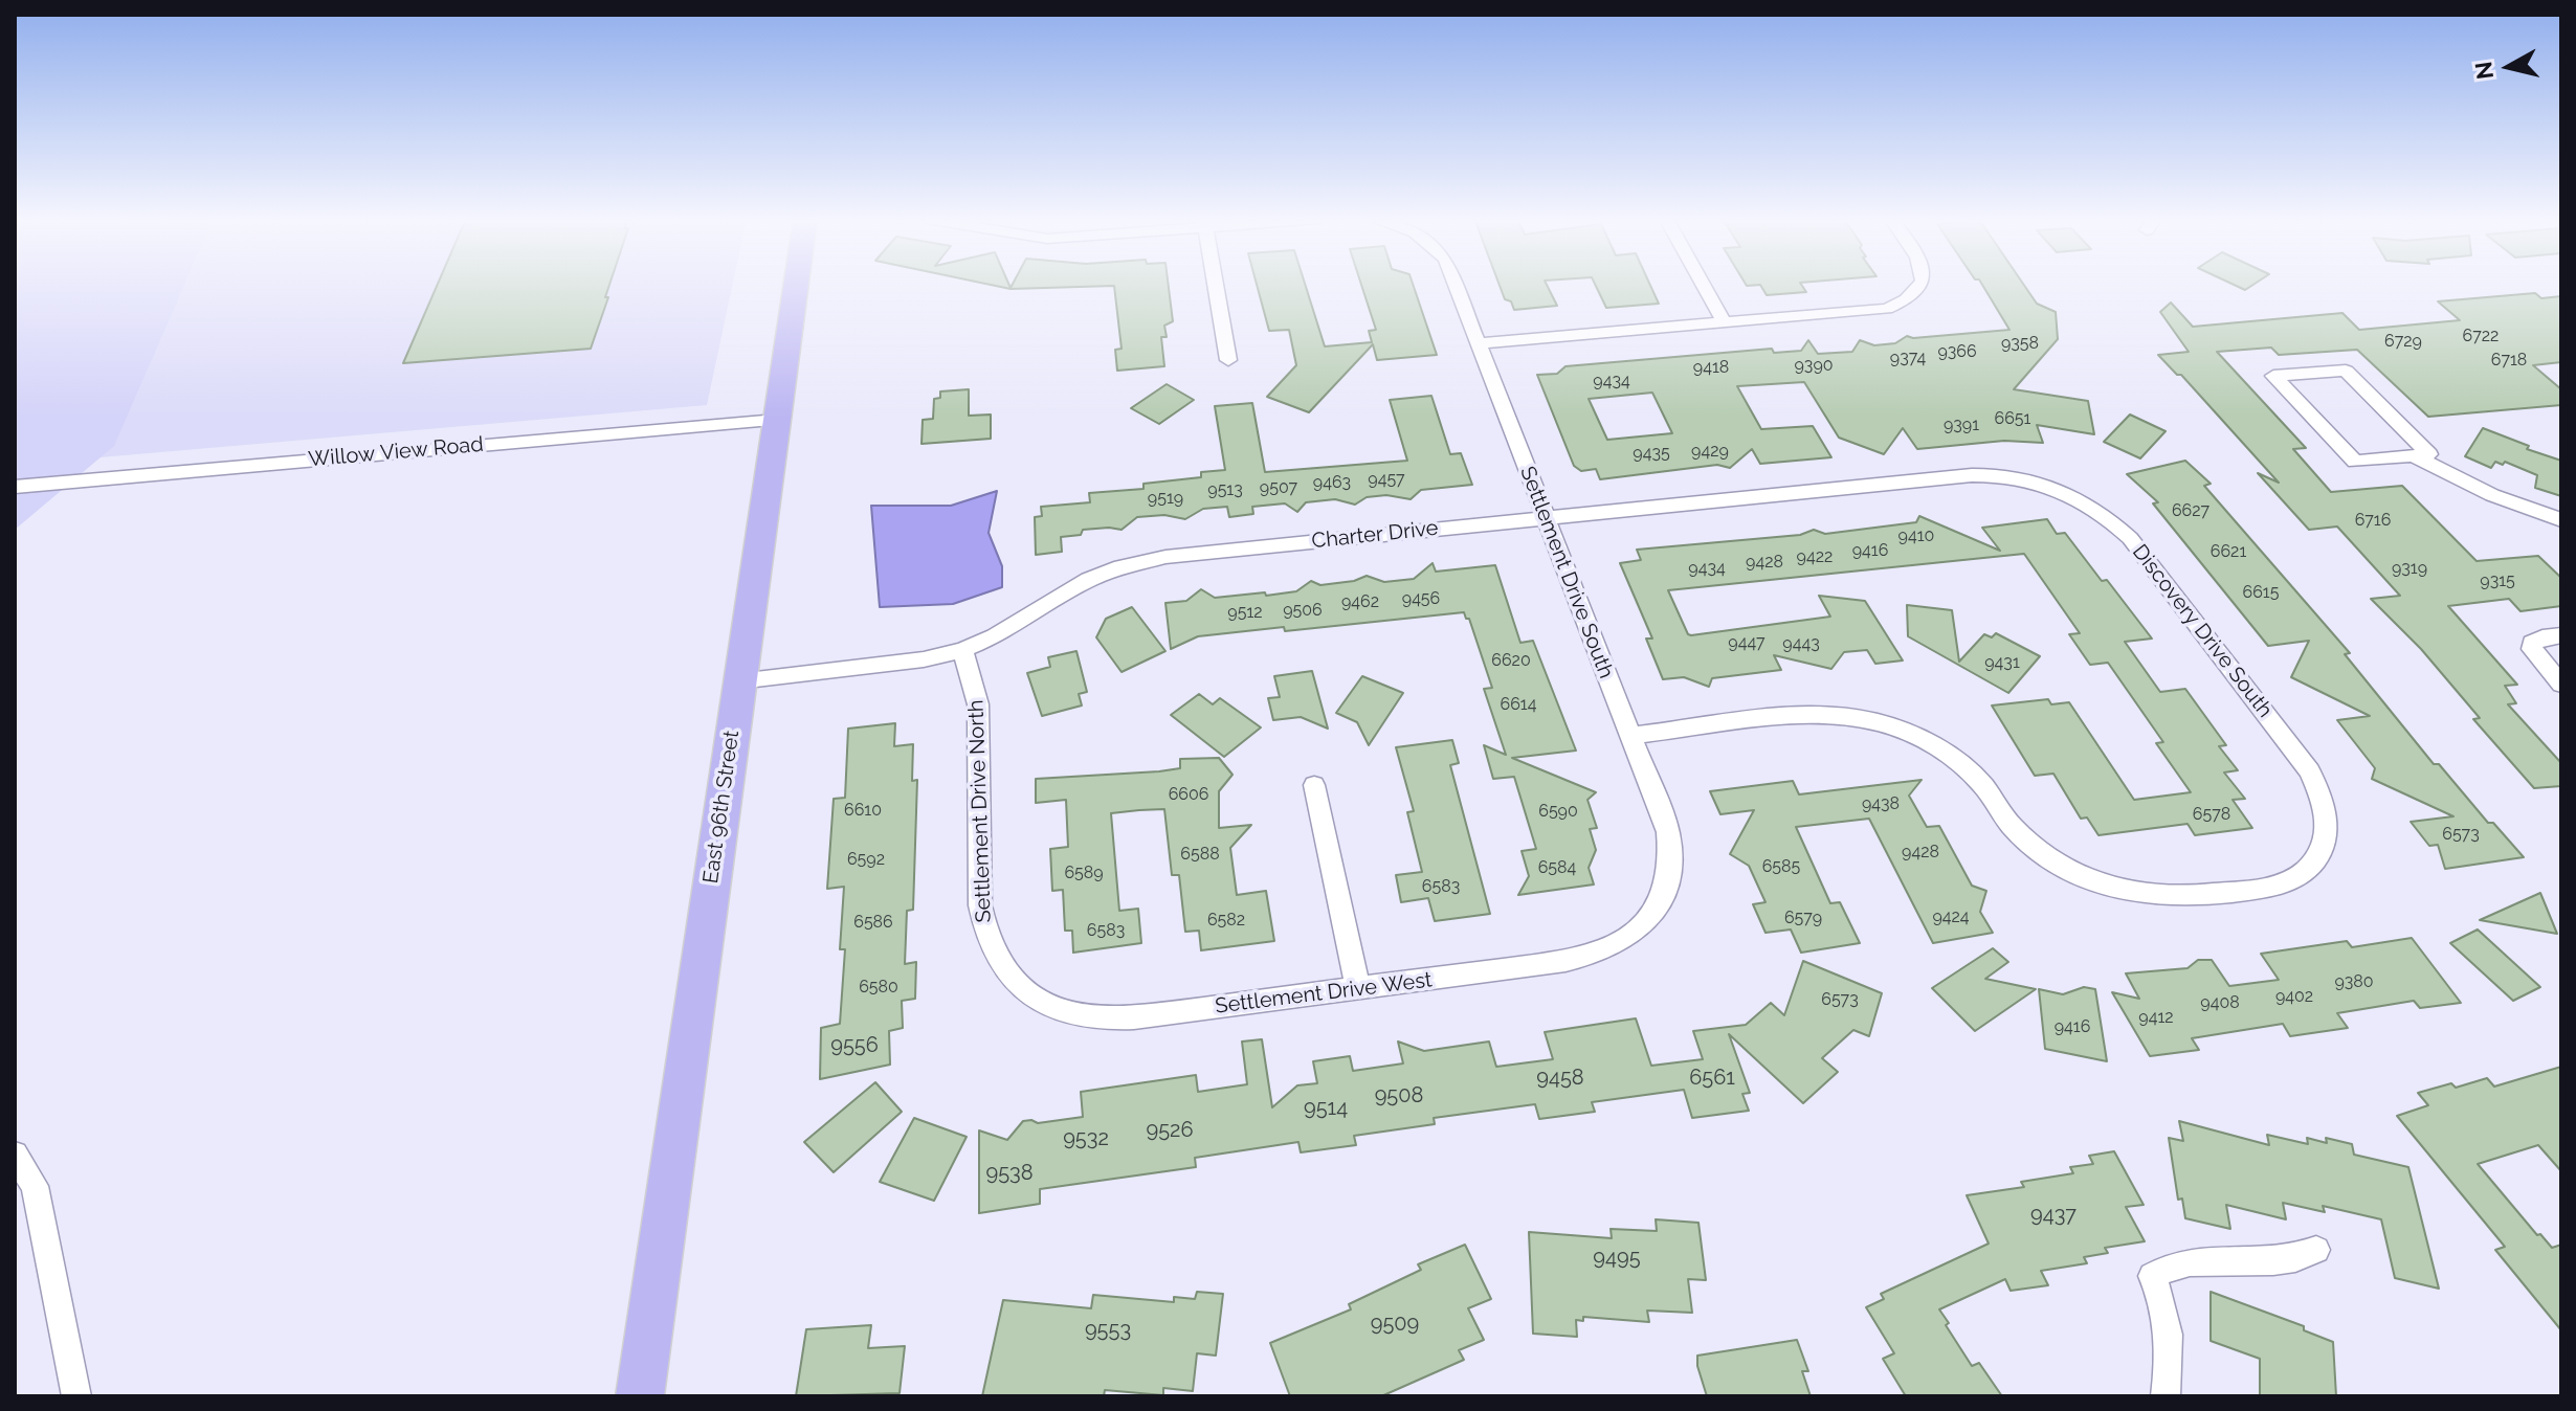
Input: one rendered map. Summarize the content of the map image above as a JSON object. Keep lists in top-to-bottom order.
{
  "streets": {
    "main road": ["East 96th Street"],
    "street": [
      "Willow View Road",
      "Charter Drive",
      "Settlement Drive South",
      "Discovery Drive South",
      "Settlement Drive North",
      "Settlement Drive West"
    ]
  },
  "crossings": [
    ["Willow View Road", "East 96th Street"],
    ["Charter Drive", "Settlement Drive South"],
    ["Charter Drive", "Discovery Drive South"],
    ["Charter Drive", "East 96th Street"],
    ["Charter Drive", "Settlement Drive North"],
    ["Settlement Drive South", "Discovery Drive South"],
    ["Settlement Drive South", "Settlement Drive West"],
    ["Settlement Drive North", "Settlement Drive West"]
  ],
  "house_numbers": [
    "6722",
    "6729",
    "9358",
    "9366",
    "9374",
    "6718",
    "9390",
    "9418",
    "9434",
    "6651",
    "9391",
    "9429",
    "9435",
    "9457",
    "9463",
    "9507",
    "9513",
    "9519",
    "6627",
    "6716",
    "9410",
    "9416",
    "6621",
    "9422",
    "9428",
    "9434",
    "9319",
    "9315",
    "6615",
    "9456",
    "9462",
    "9506",
    "9512",
    "9447",
    "9443",
    "6620",
    "9431",
    "6614",
    "6606",
    "9438",
    "6610",
    "6590",
    "6578",
    "6573",
    "9428",
    "6588",
    "6592",
    "6585",
    "6584",
    "6589",
    "6583",
    "9424",
    "6579",
    "6582",
    "6586",
    "6583",
    "9380",
    "6580",
    "9402",
    "6573",
    "9408",
    "9412",
    "9416",
    "9556",
    "9458",
    "6561",
    "9508",
    "9514",
    "9526",
    "9532",
    "9538",
    "9437",
    "9495",
    "9509",
    "9553"
  ],
  "north": "left"
}
